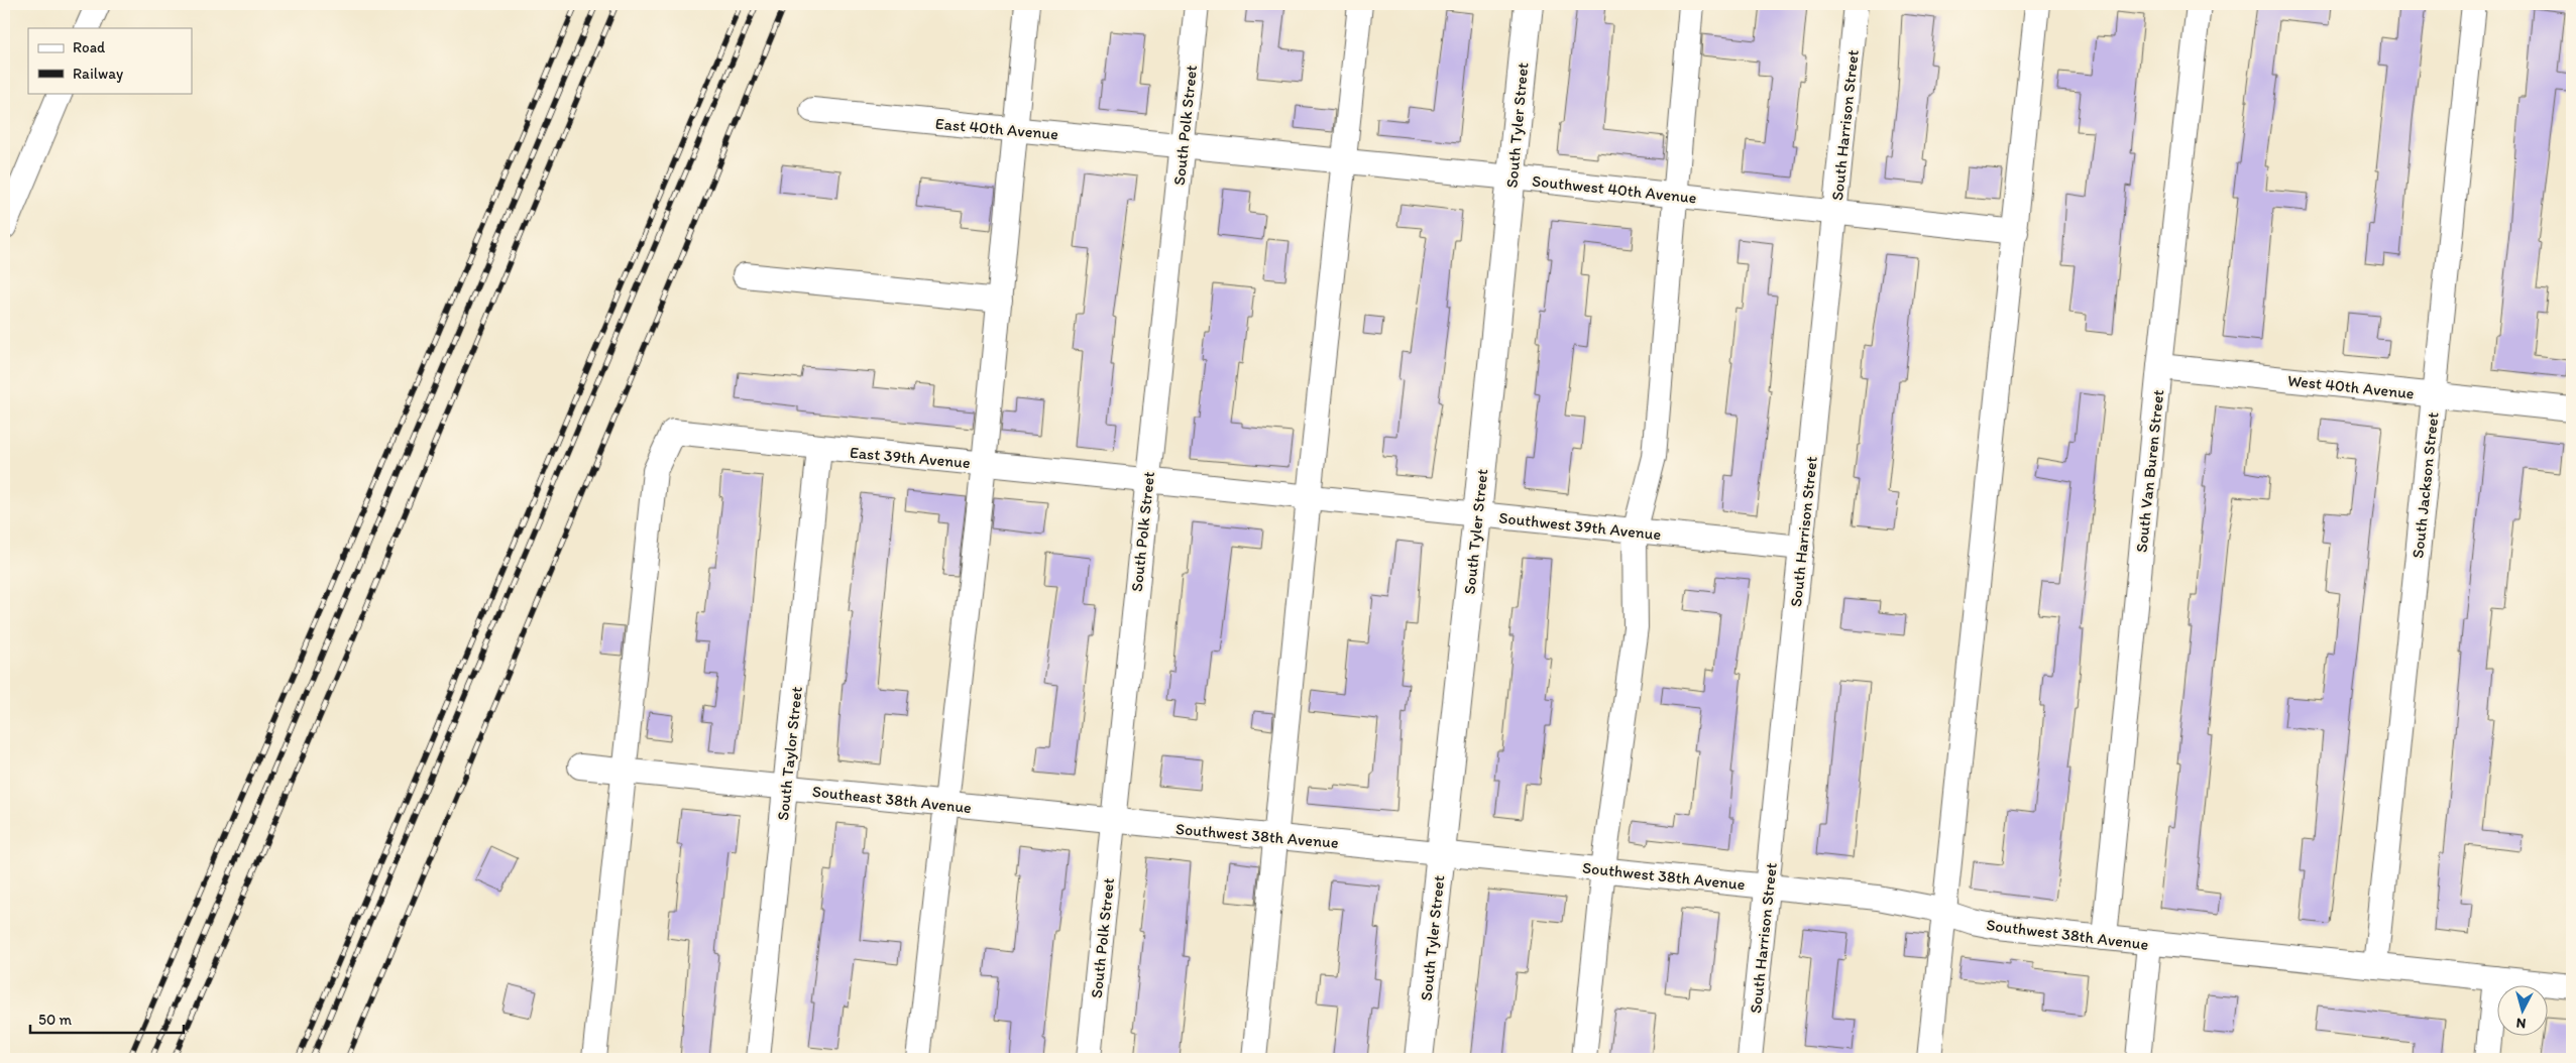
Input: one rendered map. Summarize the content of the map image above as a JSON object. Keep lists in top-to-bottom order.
{
  "streets": {
    "main road": ["South Tyler Street"],
    "street": [
      "South Polk Street",
      "South Harrison Street",
      "East 40th Avenue",
      "Southwest 40th Avenue",
      "West 40th Avenue",
      "East 39th Avenue",
      "South Van Buren Street",
      "South Jackson Street",
      "Southwest 39th Avenue",
      "South Taylor Street",
      "Southeast 38th Avenue",
      "Southwest 38th Avenue"
    ]
  },
  "crossings": [
    ["South Polk Street", "East 40th Avenue"],
    ["South Polk Street", "Southwest 40th Avenue"],
    ["South Polk Street", "East 39th Avenue"],
    ["South Polk Street", "Southwest 39th Avenue"],
    ["South Polk Street", "Southeast 38th Avenue"],
    ["South Polk Street", "Southwest 38th Avenue"],
    ["South Tyler Street", "Southwest 40th Avenue"],
    ["South Tyler Street", "Southwest 39th Avenue"],
    ["South Tyler Street", "Southwest 38th Avenue"],
    ["South Harrison Street", "Southwest 40th Avenue"],
    ["South Harrison Street", "Southwest 39th Avenue"],
    ["South Harrison Street", "Southwest 38th Avenue"],
    ["East 40th Avenue", "Southwest 40th Avenue"],
    ["West 40th Avenue", "South Van Buren Street"],
    ["West 40th Avenue", "South Jackson Street"],
    ["East 39th Avenue", "Southwest 39th Avenue"],
    ["East 39th Avenue", "South Taylor Street"],
    ["East 39th Avenue", "Southeast 38th Avenue"],
    ["South Van Buren Street", "Southwest 38th Avenue"],
    ["South Jackson Street", "Southwest 38th Avenue"],
    ["South Taylor Street", "Southeast 38th Avenue"],
    ["Southeast 38th Avenue", "Southwest 38th Avenue"]
  ],
  "legend": ["Road", "Railway"],
  "scale_bar": "50 m",
  "north": "bottom"
}
